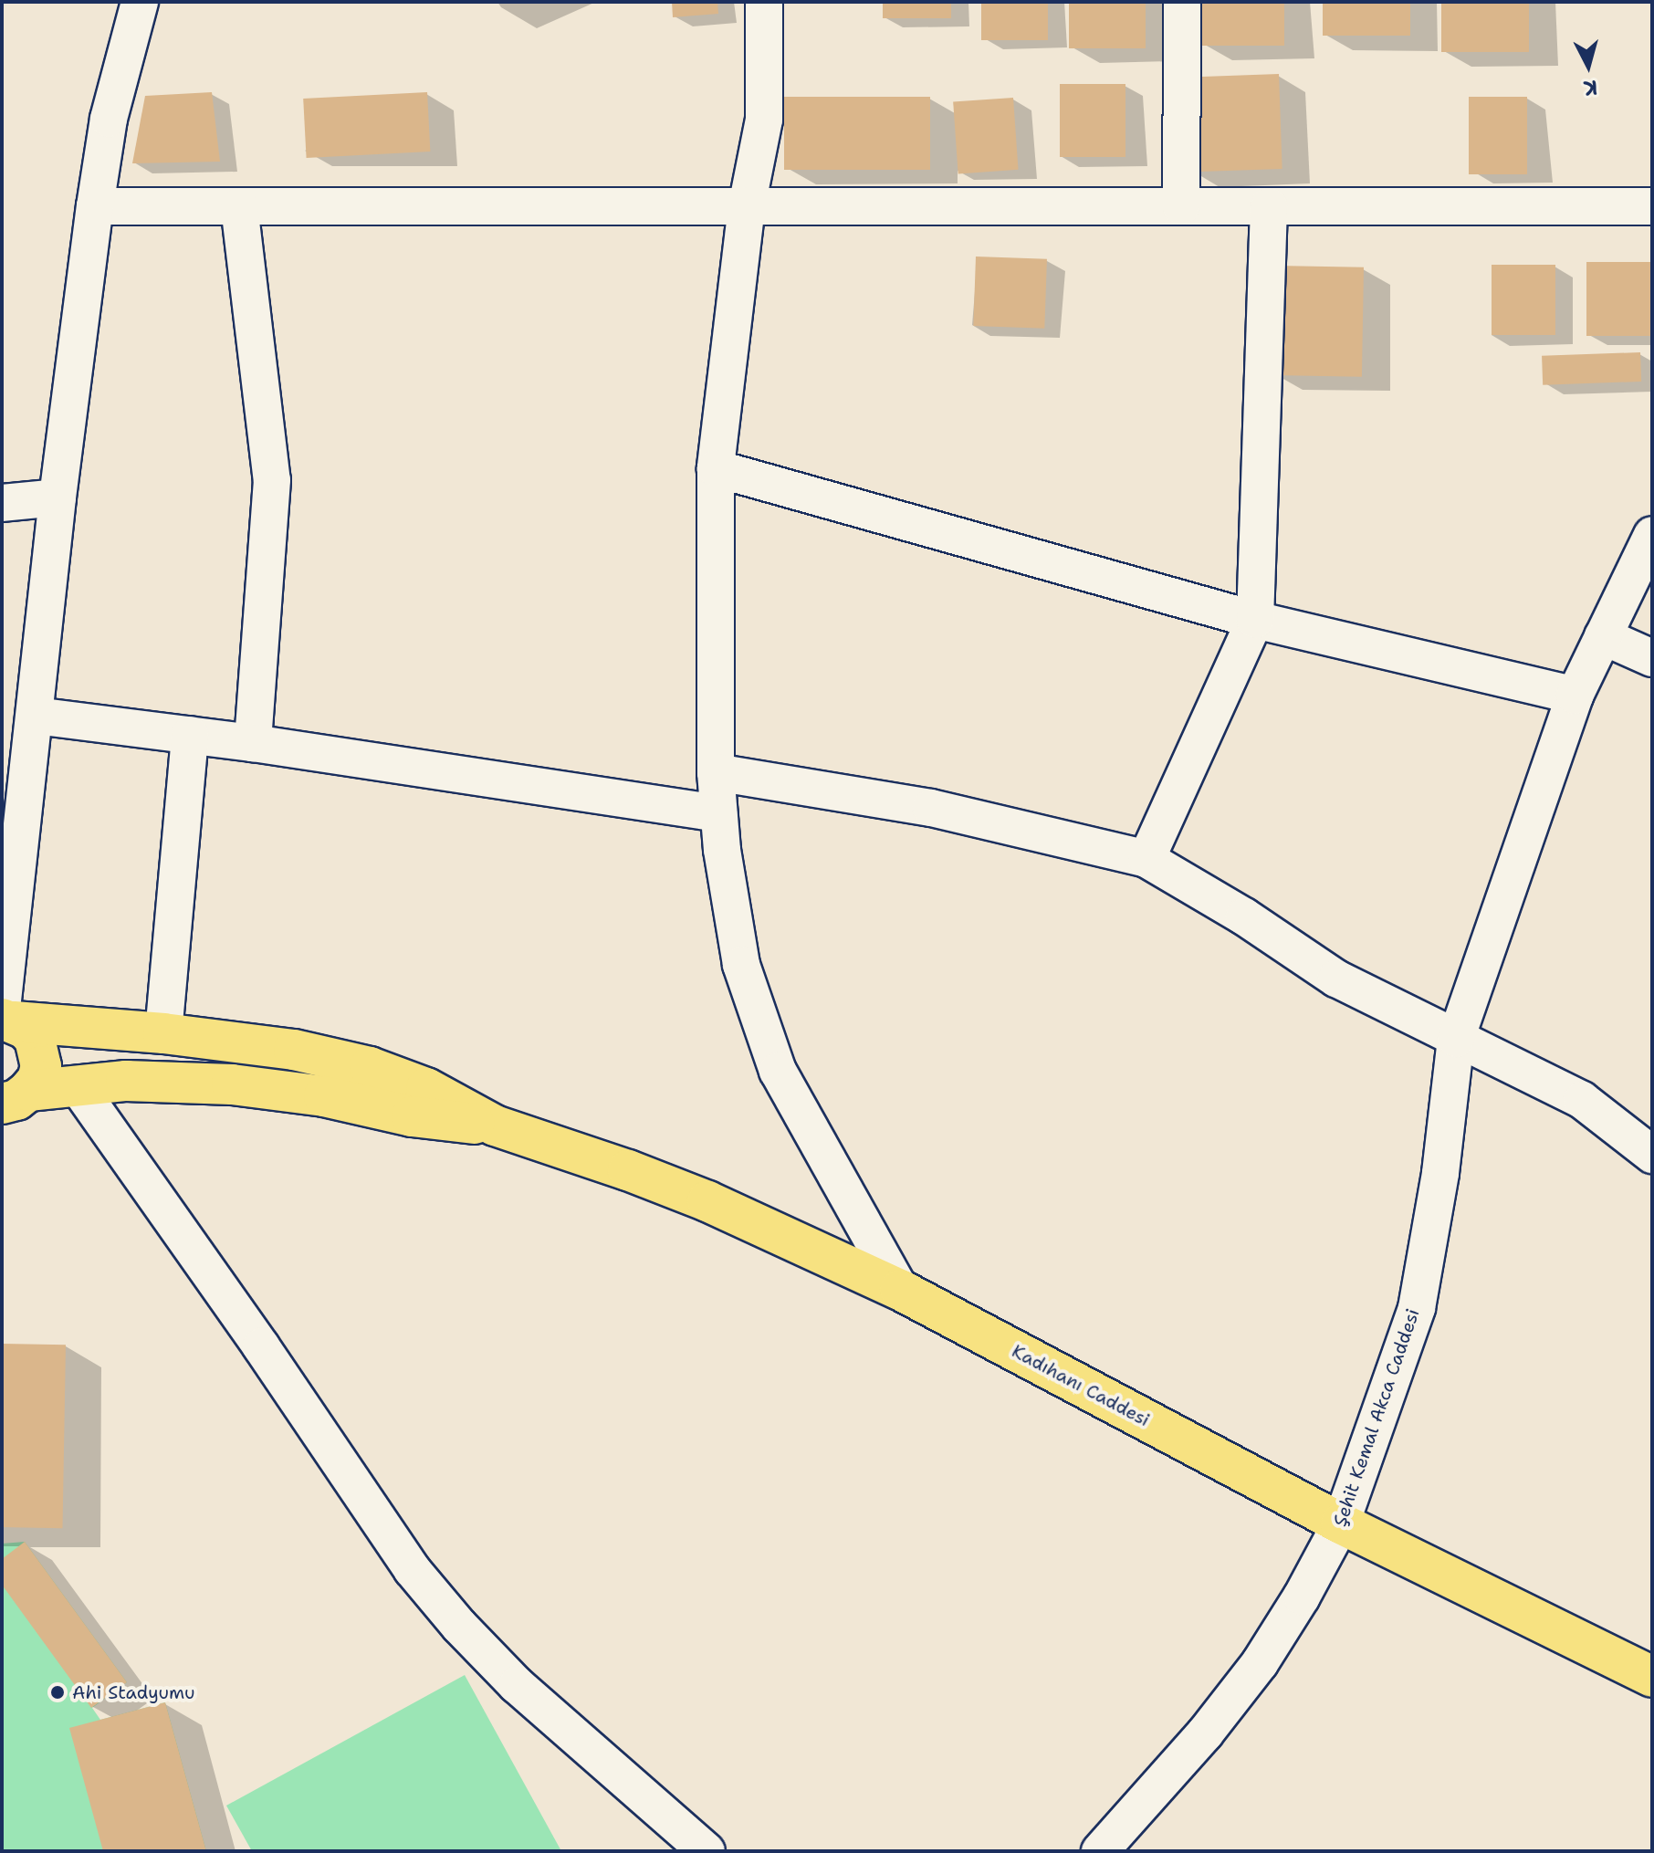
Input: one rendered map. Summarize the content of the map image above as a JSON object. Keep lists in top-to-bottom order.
{
  "streets": {
    "main road": ["Kadıhanı Caddesi"],
    "street": ["Şehit Kemal Akca Caddesi"]
  },
  "crossings": [
    ["Kadıhanı Caddesi", "Şehit Kemal Akca Caddesi"]
  ],
  "places": ["Ahi Stadyumu"],
  "north": "bottom"
}
